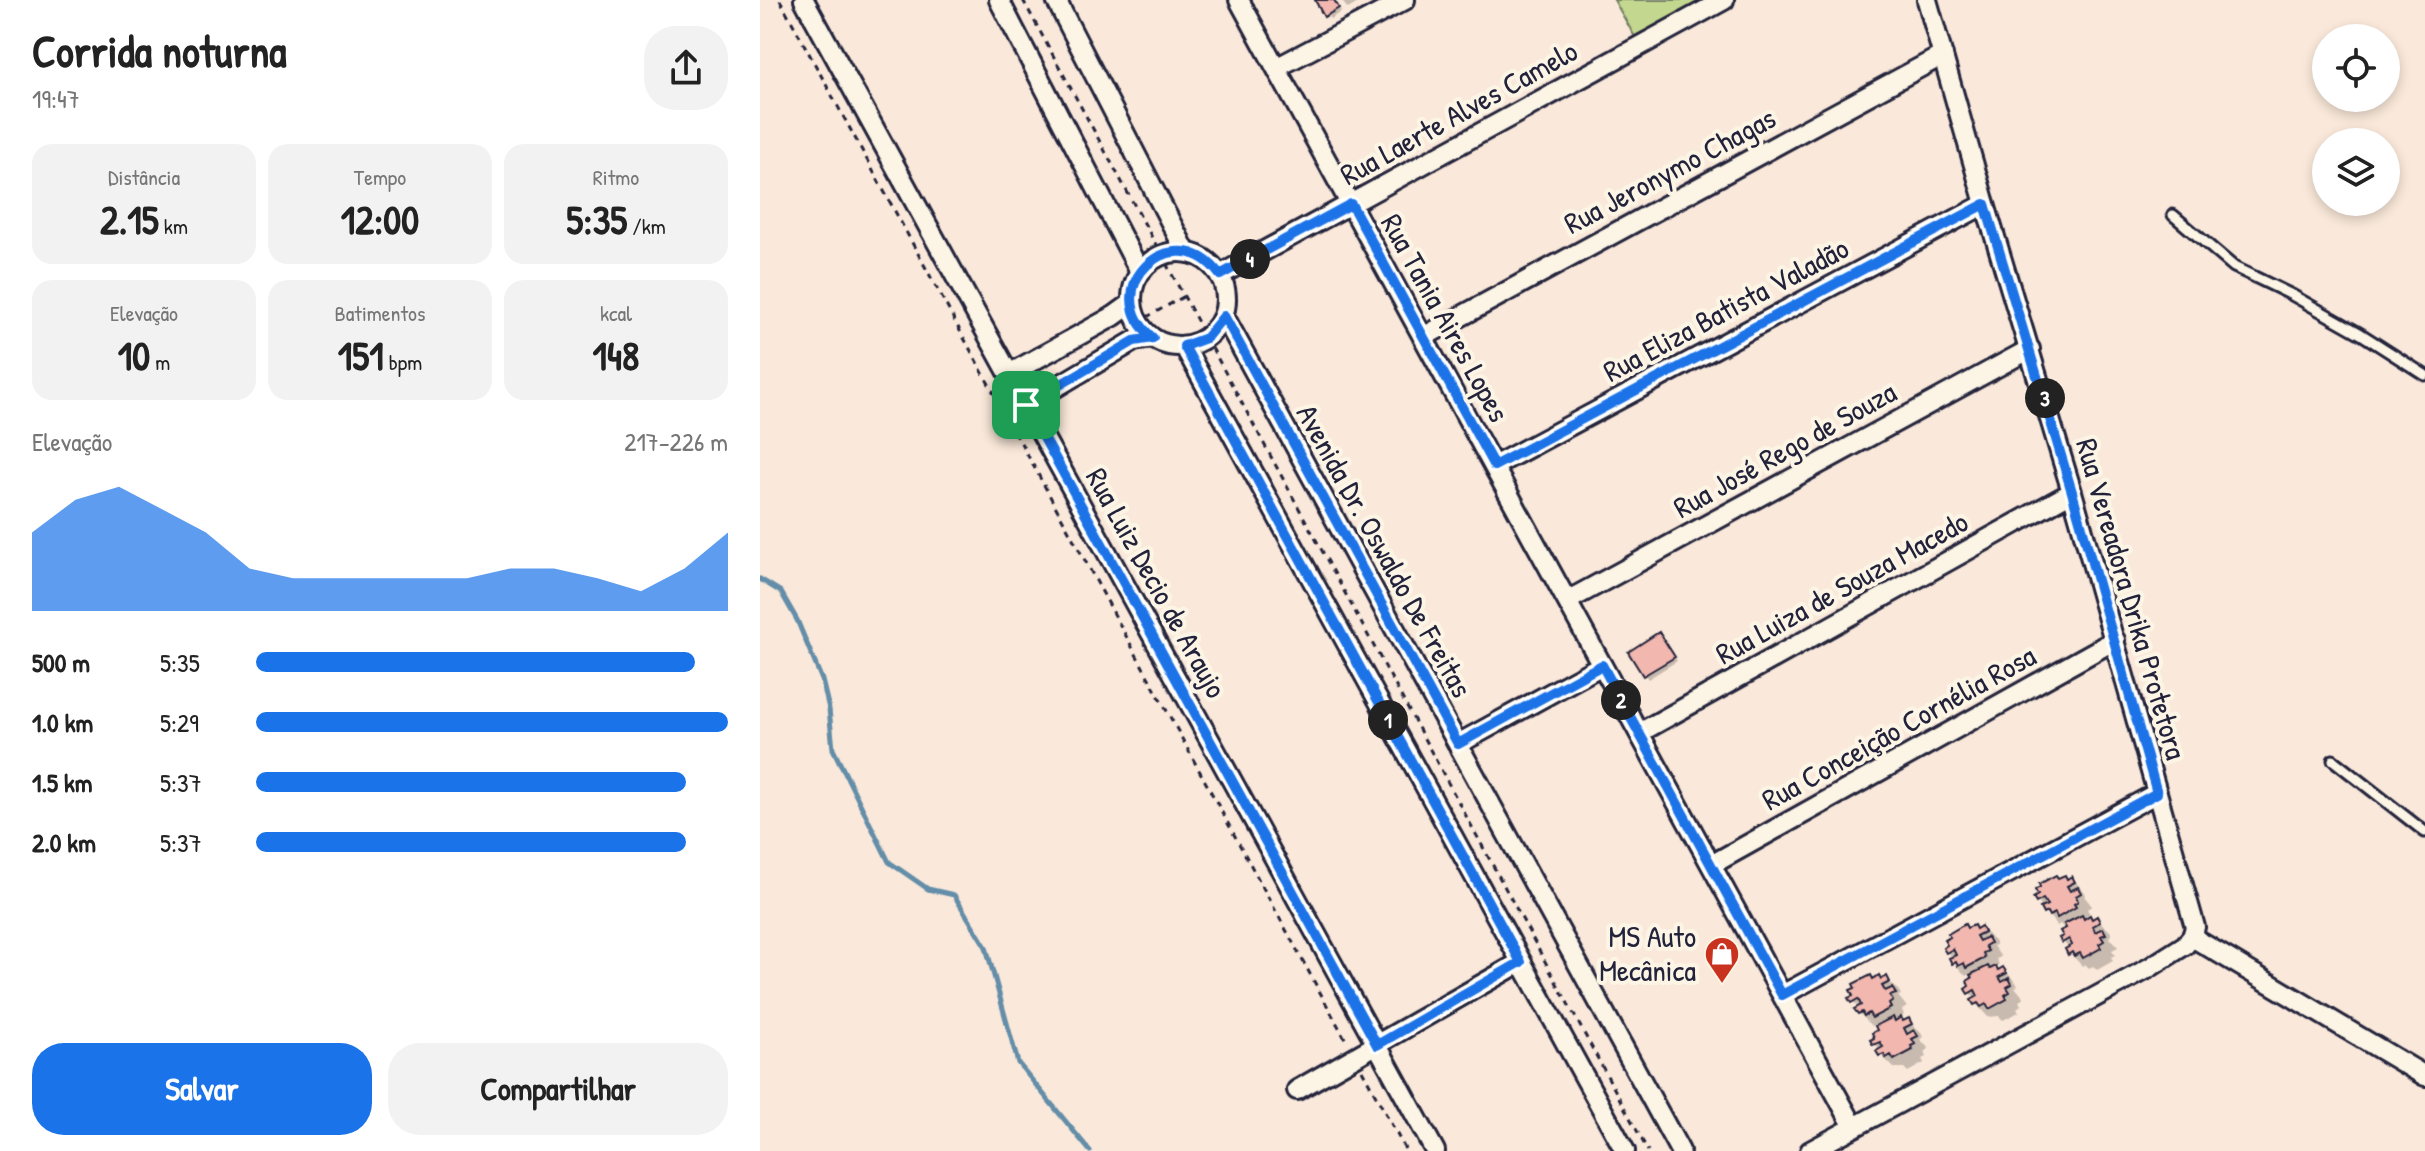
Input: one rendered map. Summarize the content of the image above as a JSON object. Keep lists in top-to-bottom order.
{
  "streets": {
    "street": [
      "Rua Laerte Alves Camelo",
      "Rua Jeronymo Chagas",
      "Rua Eliza Batista Valadão",
      "Rua Tania Aires Lopes",
      "Rua José Rego de Souza",
      "Avenida Dr. Oswaldo De Freitas",
      "Rua Luiz Decio de Araujo",
      "Rua Luiza de Souza Macedo",
      "Rua Vereadora Drika Protetora",
      "Rua Conceição Cornélia Rosa"
    ]
  },
  "crossings": [
    ["Rua Laerte Alves Camelo", "Rua Tania Aires Lopes"],
    ["Rua Jeronymo Chagas", "Rua Tania Aires Lopes"],
    ["Rua Jeronymo Chagas", "Rua Vereadora Drika Protetora"],
    ["Rua Eliza Batista Valadão", "Rua Tania Aires Lopes"],
    ["Rua Eliza Batista Valadão", "Rua Vereadora Drika Protetora"],
    ["Rua Tania Aires Lopes", "Rua José Rego de Souza"],
    ["Rua Tania Aires Lopes", "Rua Luiza de Souza Macedo"],
    ["Rua Tania Aires Lopes", "Rua Conceição Cornélia Rosa"],
    ["Rua José Rego de Souza", "Rua Vereadora Drika Protetora"],
    ["Rua Luiza de Souza Macedo", "Rua Vereadora Drika Protetora"],
    ["Rua Vereadora Drika Protetora", "Rua Conceição Cornélia Rosa"]
  ],
  "places": {
    "shop": ["MS Auto Mecânica"]
  },
  "page": {
    "heading": ["Corrida noturna", "19:47"],
    "stats": [
      ["Distância", "2.15 km"],
      ["Tempo", "12:00"],
      ["Ritmo", "5:35 /km"],
      ["Elevação", "10 m"],
      ["Batimentos", "151 bpm"],
      ["kcal", "148"]
    ],
    "pins": [
      "4",
      "3",
      "2",
      "1"
    ],
    "chart": ["Elevação", "217–226 m"],
    "list": [
      {
        "name": "500 m",
        "note": "5:35"
      },
      {
        "name": "1.0 km",
        "note": "5:29"
      },
      {
        "name": "1.5 km",
        "note": "5:37"
      },
      {
        "name": "2.0 km",
        "note": "5:37"
      }
    ],
    "buttons": ["Salvar", "Compartilhar"]
  }
}
